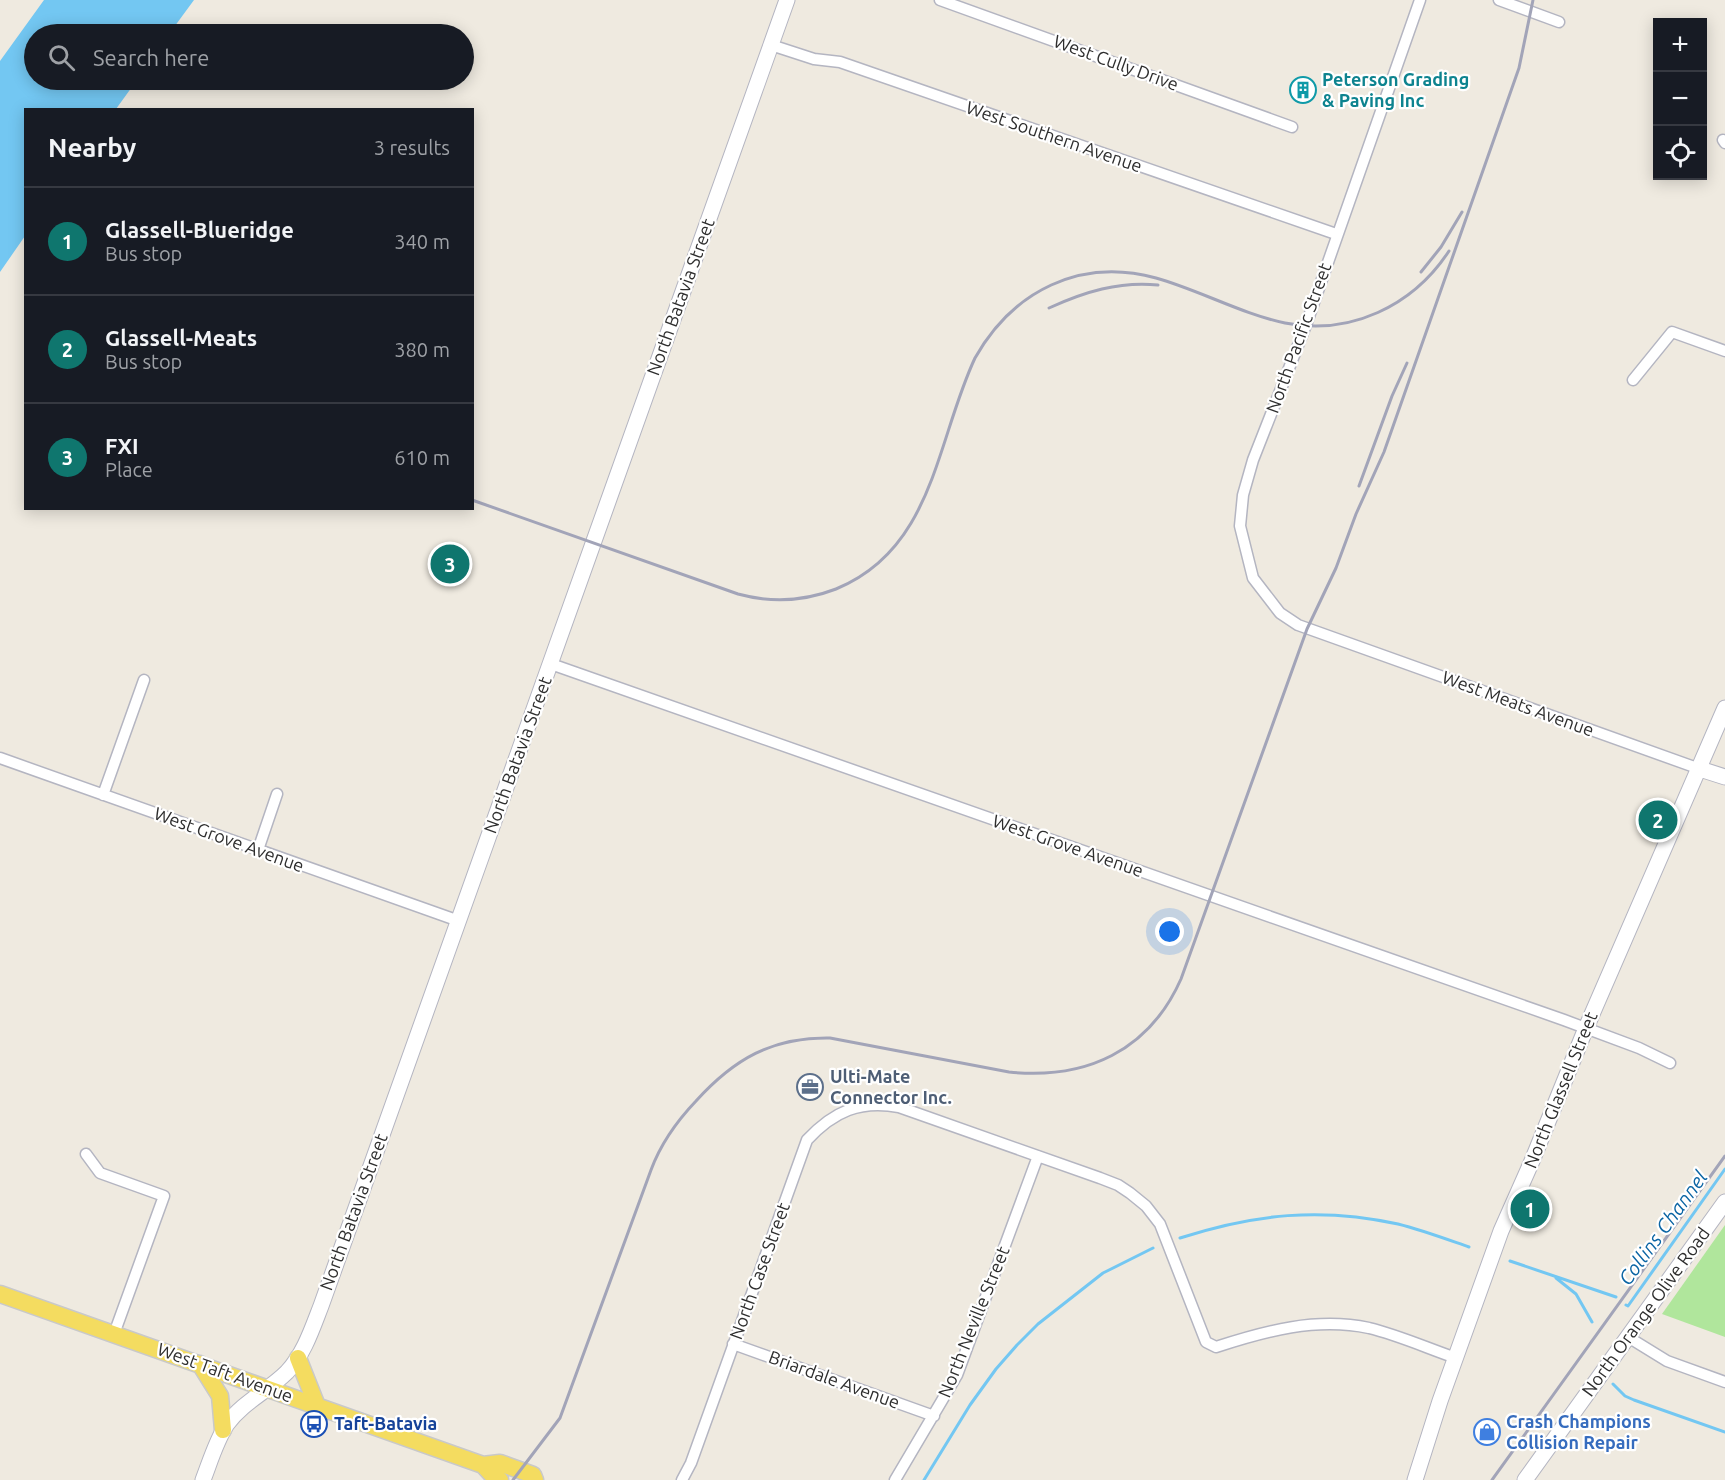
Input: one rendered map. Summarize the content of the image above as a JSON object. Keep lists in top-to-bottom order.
{
  "streets": {
    "main road": [
      "North Batavia Street",
      "North Glassell Street",
      "North Orange Olive Road",
      "West Taft Avenue"
    ],
    "street": [
      "West Cully Drive",
      "West Southern Avenue",
      "North Pacific Street",
      "West Meats Avenue",
      "West Grove Avenue",
      "North Case Street",
      "North Neville Street",
      "Briardale Avenue"
    ]
  },
  "crossings": [
    ["West Southern Avenue", "North Batavia Street"],
    ["West Southern Avenue", "North Pacific Street"],
    ["North Batavia Street", "West Grove Avenue"],
    ["North Batavia Street", "West Taft Avenue"],
    ["North Pacific Street", "West Meats Avenue"],
    ["West Meats Avenue", "North Glassell Street"],
    ["West Grove Avenue", "North Glassell Street"],
    ["North Case Street", "North Neville Street"],
    ["North Case Street", "Briardale Avenue"],
    ["North Neville Street", "Briardale Avenue"]
  ],
  "water": ["Collins Channel"],
  "places": {
    "building": ["Peterson Grading & Paving Inc"],
    "office": ["Ulti-Mate Connector Inc."],
    "bus stop": ["Taft-Batavia"],
    "shop": ["Crash Champions Collision Repair"]
  },
  "page": {
    "map_buttons": ["+", "−"],
    "search": "Search here",
    "heading": ["Nearby", "3 results"],
    "list": [
      {
        "mark": "1",
        "name": "Glassell-Blueridge",
        "note": "Bus stop",
        "value": "340 m"
      },
      {
        "mark": "2",
        "name": "Glassell-Meats",
        "note": "Bus stop",
        "value": "380 m"
      },
      {
        "mark": "3",
        "name": "FXI",
        "note": "Place",
        "value": "610 m"
      }
    ],
    "pins": ["3", "2", "1"]
  }
}
